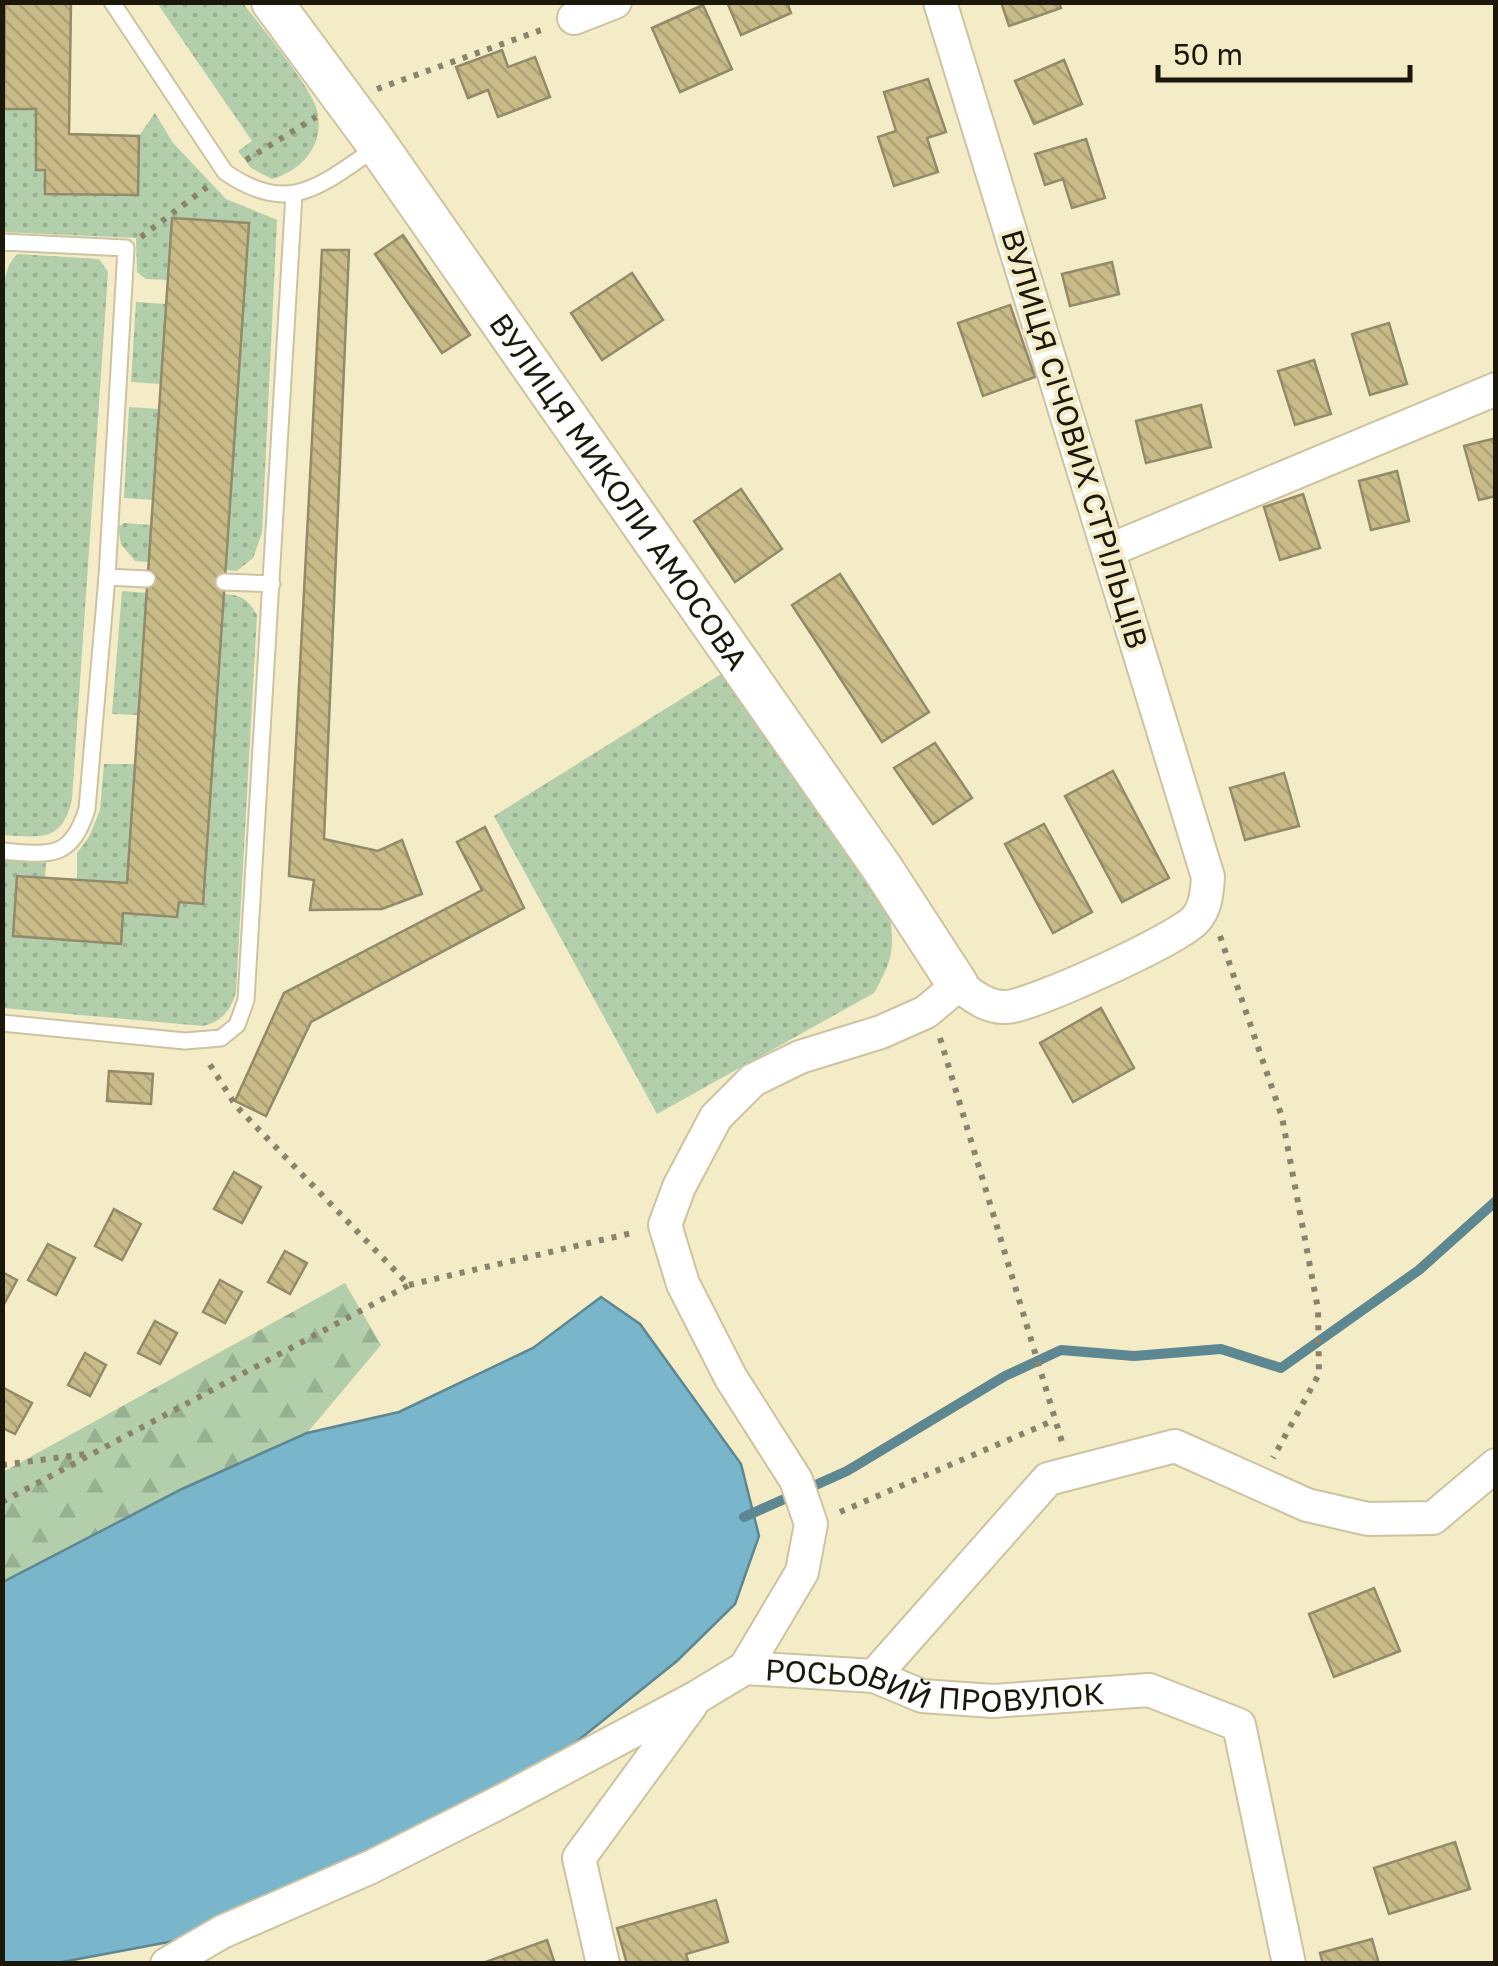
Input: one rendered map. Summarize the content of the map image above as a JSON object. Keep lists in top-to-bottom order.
{
  "streets": {
    "street": ["ВУЛИЦЯ СІЧОВИХ СТРІЛЬЦІВ", "ВУЛИЦЯ МИКОЛИ АМОСОВА", "РОСЬОВИЙ ПРОВУЛОК"]
  },
  "scale_bar": "50 m"
}
